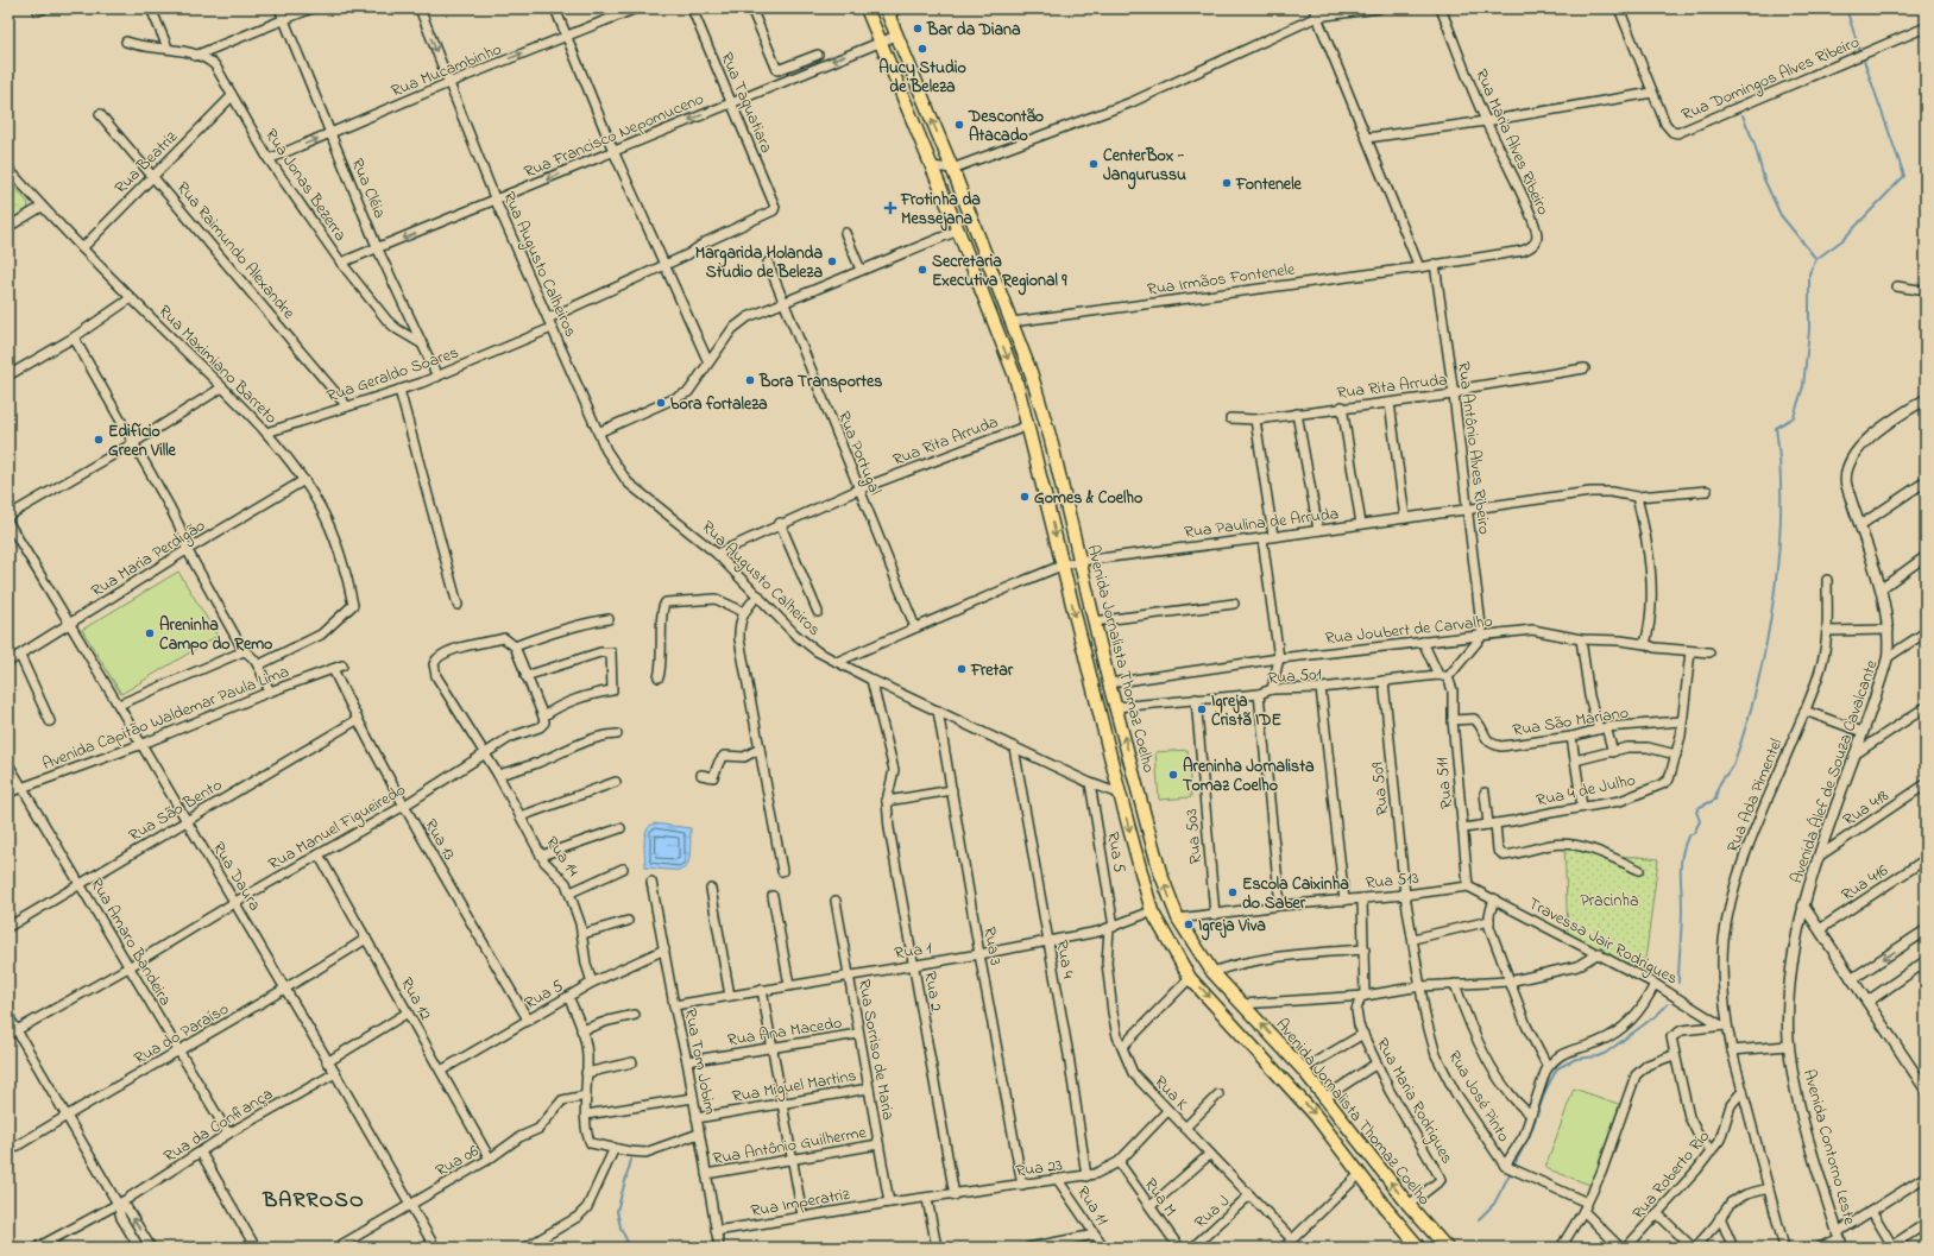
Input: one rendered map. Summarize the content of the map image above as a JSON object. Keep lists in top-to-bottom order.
{
  "streets": {
    "main road": ["Avenida Jornalista Thomaz Coelho"],
    "street": [
      "Rua Mucambinho",
      "Rua Domingos Alves Ribeiro",
      "Rua Taquatiara",
      "Rua Francisco Nepomuceno",
      "Rua Maria Alves Ribeiro",
      "Rua Beatriz",
      "Rua Jonas Bezerra",
      "Rua Cléia",
      "Rua Raimundo Alexandre",
      "Rua Augusto Calheiros",
      "Rua Irmãos Fontenele",
      "Rua Maximiano Barreto",
      "Rua Geraldo Soares",
      "Rua Rita Arruda",
      "Rua Antônio Alves Ribeiro",
      "Rua Portugal",
      "Rua Paulina de Arruda",
      "Rua Maria Perdigão",
      "Rua Joubert de Carvalho",
      "Rua 501",
      "Avenida Capitão Waldemar Paula Lima",
      "Rua São Mariano",
      "Avenida Álef de Souza Cavalcante",
      "Rua 511",
      "Rua 509",
      "Rua 4 de Julho",
      "Rua Ada Pimentel",
      "Rua 418",
      "Rua São Bento",
      "Rua Manuel Figueiredo",
      "Rua 503",
      "Rua 13",
      "Rua 5",
      "Rua 14",
      "Rua Daura",
      "Rua 513",
      "Rua 416",
      "Travessa Jair Rodrigues",
      "Rua Amaro Bandeira",
      "Rua 3",
      "Rua 1",
      "Rua 4",
      "Rua 2",
      "Rua 12",
      "Rua Ana Macedo",
      "Rua do Paraíso",
      "Rua Sorriso de Maria",
      "Rua Tom Jobim",
      "Rua Miguel Martins",
      "Rua K",
      "Rua José Pinto",
      "Rua Maria Rodrigues",
      "Rua da Confiança",
      "Rua Antônio Guilherme",
      "Avenida Contorno Leste",
      "Rua 06",
      "Rua 23",
      "Rua Roberto Rio",
      "Rua M",
      "Rua Imperatriz",
      "Rua 11",
      "Rua J"
    ]
  },
  "crossings": [
    ["Rua Mucambinho", "Rua Jonas Bezerra"],
    ["Rua Mucambinho", "Rua Cléia"],
    ["Rua Mucambinho", "Rua Augusto Calheiros"],
    ["Rua Taquatiara", "Rua Francisco Nepomuceno"],
    ["Rua Francisco Nepomuceno", "Rua Jonas Bezerra"],
    ["Rua Francisco Nepomuceno", "Rua Cléia"],
    ["Rua Francisco Nepomuceno", "Rua Augusto Calheiros"],
    ["Rua Francisco Nepomuceno", "Avenida Jornalista Thomaz Coelho"],
    ["Rua Maria Alves Ribeiro", "Rua Irmãos Fontenele"],
    ["Rua Maria Alves Ribeiro", "Rua Antônio Alves Ribeiro"],
    ["Rua Beatriz", "Rua Jonas Bezerra"],
    ["Rua Beatriz", "Rua Raimundo Alexandre"],
    ["Rua Beatriz", "Rua Maximiano Barreto"],
    ["Rua Jonas Bezerra", "Rua Cléia"],
    ["Rua Cléia", "Rua Geraldo Soares"],
    ["Rua Raimundo Alexandre", "Rua Geraldo Soares"],
    ["Rua Augusto Calheiros", "Rua Geraldo Soares"],
    ["Rua Augusto Calheiros", "Rua Rita Arruda"],
    ["Rua Augusto Calheiros", "Rua Paulina de Arruda"],
    ["Rua Augusto Calheiros", "Avenida Jornalista Thomaz Coelho"],
    ["Rua Augusto Calheiros", "Rua 5"],
    ["Rua Augusto Calheiros", "Rua 3"],
    ["Rua Augusto Calheiros", "Rua 4"],
    ["Rua Augusto Calheiros", "Rua 2"],
    ["Rua Irmãos Fontenele", "Rua Antônio Alves Ribeiro"],
    ["Rua Irmãos Fontenele", "Avenida Jornalista Thomaz Coelho"],
    ["Rua Maximiano Barreto", "Rua Geraldo Soares"],
    ["Rua Maximiano Barreto", "Rua Maria Perdigão"],
    ["Rua Rita Arruda", "Rua Antônio Alves Ribeiro"],
    ["Rua Rita Arruda", "Rua Portugal"],
    ["Rua Rita Arruda", "Avenida Jornalista Thomaz Coelho"],
    ["Rua Antônio Alves Ribeiro", "Rua Paulina de Arruda"],
    ["Rua Antônio Alves Ribeiro", "Rua Joubert de Carvalho"],
    ["Rua Portugal", "Rua Paulina de Arruda"],
    ["Rua Paulina de Arruda", "Avenida Jornalista Thomaz Coelho"],
    ["Rua Maria Perdigão", "Rua Daura"],
    ["Rua Joubert de Carvalho", "Avenida Jornalista Thomaz Coelho"],
    ["Rua Joubert de Carvalho", "Rua 511"],
    ["Rua Joubert de Carvalho", "Rua 4 de Julho"],
    ["Avenida Jornalista Thomaz Coelho", "Rua 501"],
    ["Avenida Jornalista Thomaz Coelho", "Rua 513"],
    ["Avenida Jornalista Thomaz Coelho", "Rua 1"],
    ["Avenida Jornalista Thomaz Coelho", "Rua Maria Rodrigues"],
    ["Rua 501", "Rua 511"],
    ["Rua 501", "Rua 509"],
    ["Rua 501", "Rua 503"],
    ["Avenida Capitão Waldemar Paula Lima", "Rua 13"],
    ["Avenida Capitão Waldemar Paula Lima", "Rua Daura"],
    ["Avenida Capitão Waldemar Paula Lima", "Rua Amaro Bandeira"],
    ["Rua São Mariano", "Rua 511"],
    ["Rua São Mariano", "Rua 4 de Julho"],
    ["Avenida Álef de Souza Cavalcante", "Rua 418"],
    ["Avenida Álef de Souza Cavalcante", "Avenida Contorno Leste"],
    ["Rua 511", "Rua 4 de Julho"],
    ["Rua 511", "Rua 513"],
    ["Rua 511", "Travessa Jair Rodrigues"],
    ["Rua 509", "Rua 513"],
    ["Rua 509", "Rua José Pinto"],
    ["Rua Ada Pimentel", "Travessa Jair Rodrigues"],
    ["Rua Ada Pimentel", "Rua Roberto Rio"],
    ["Rua São Bento", "Rua 13"],
    ["Rua São Bento", "Rua Daura"],
    ["Rua São Bento", "Rua Amaro Bandeira"],
    ["Rua Manuel Figueiredo", "Rua 13"],
    ["Rua Manuel Figueiredo", "Rua 14"],
    ["Rua Manuel Figueiredo", "Rua Daura"],
    ["Rua Manuel Figueiredo", "Rua Amaro Bandeira"],
    ["Rua Manuel Figueiredo", "Rua 12"],
    ["Rua 503", "Rua 513"],
    ["Rua 13", "Rua 5"],
    ["Rua 5", "Rua 14"],
    ["Rua 5", "Rua 1"],
    ["Rua 5", "Rua 12"],
    ["Rua 5", "Rua Tom Jobim"],
    ["Rua 5", "Rua K"],
    ["Rua Daura", "Rua do Paraíso"],
    ["Rua Daura", "Rua da Confiança"],
    ["Rua Daura", "Rua 06"],
    ["Rua 513", "Travessa Jair Rodrigues"],
    ["Rua 513", "Rua José Pinto"],
    ["Rua 513", "Rua Maria Rodrigues"],
    ["Rua Amaro Bandeira", "Rua do Paraíso"],
    ["Rua Amaro Bandeira", "Rua da Confiança"],
    ["Rua 3", "Rua 1"],
    ["Rua 3", "Rua 23"],
    ["Rua 1", "Rua 4"],
    ["Rua 1", "Rua 2"],
    ["Rua 1", "Rua Sorriso de Maria"],
    ["Rua 1", "Rua Tom Jobim"],
    ["Rua 1", "Rua K"],
    ["Rua 4", "Rua 23"],
    ["Rua 2", "Rua 23"],
    ["Rua 12", "Rua do Paraíso"],
    ["Rua 12", "Rua 06"],
    ["Rua Ana Macedo", "Rua Sorriso de Maria"],
    ["Rua Ana Macedo", "Rua Tom Jobim"],
    ["Rua Sorriso de Maria", "Rua Miguel Martins"],
    ["Rua Sorriso de Maria", "Rua Antônio Guilherme"],
    ["Rua Sorriso de Maria", "Rua 23"],
    ["Rua Sorriso de Maria", "Rua Imperatriz"],
    ["Rua Tom Jobim", "Rua Miguel Martins"],
    ["Rua Tom Jobim", "Rua Antônio Guilherme"],
    ["Rua Tom Jobim", "Rua Imperatriz"],
    ["Rua K", "Rua 23"],
    ["Rua K", "Rua J"],
    ["Rua 23", "Rua M"],
    ["Rua 23", "Rua Imperatriz"],
    ["Rua 23", "Rua 11"]
  ],
  "one_way": ["Rua Mucambinho", "Rua Francisco Nepomuceno"],
  "districts": ["BARROSO"],
  "parks": ["Pracinha"],
  "places": {
    "other": [
      "Bar da Diana",
      "Aucy Studio de Beleza",
      "Descontão Atacado",
      "CenterBox - Jangurussu",
      "Fontenele",
      "Margarida Holanda Studio de Beleza",
      "Secretaria Executiva Regional 9",
      "Bora Transportes",
      "bora fortaleza",
      "Edifício Green Ville",
      "Gomes & Coelho",
      "Areninha Campo do Remo",
      "Fretar",
      "Igreja Cristã IDE",
      "Areninha Jornalista Tomaz Coelho",
      "Escola Caixinha do Saber",
      "Igreja Viva"
    ],
    "health": ["Frotinha da Messejana"]
  }
}
